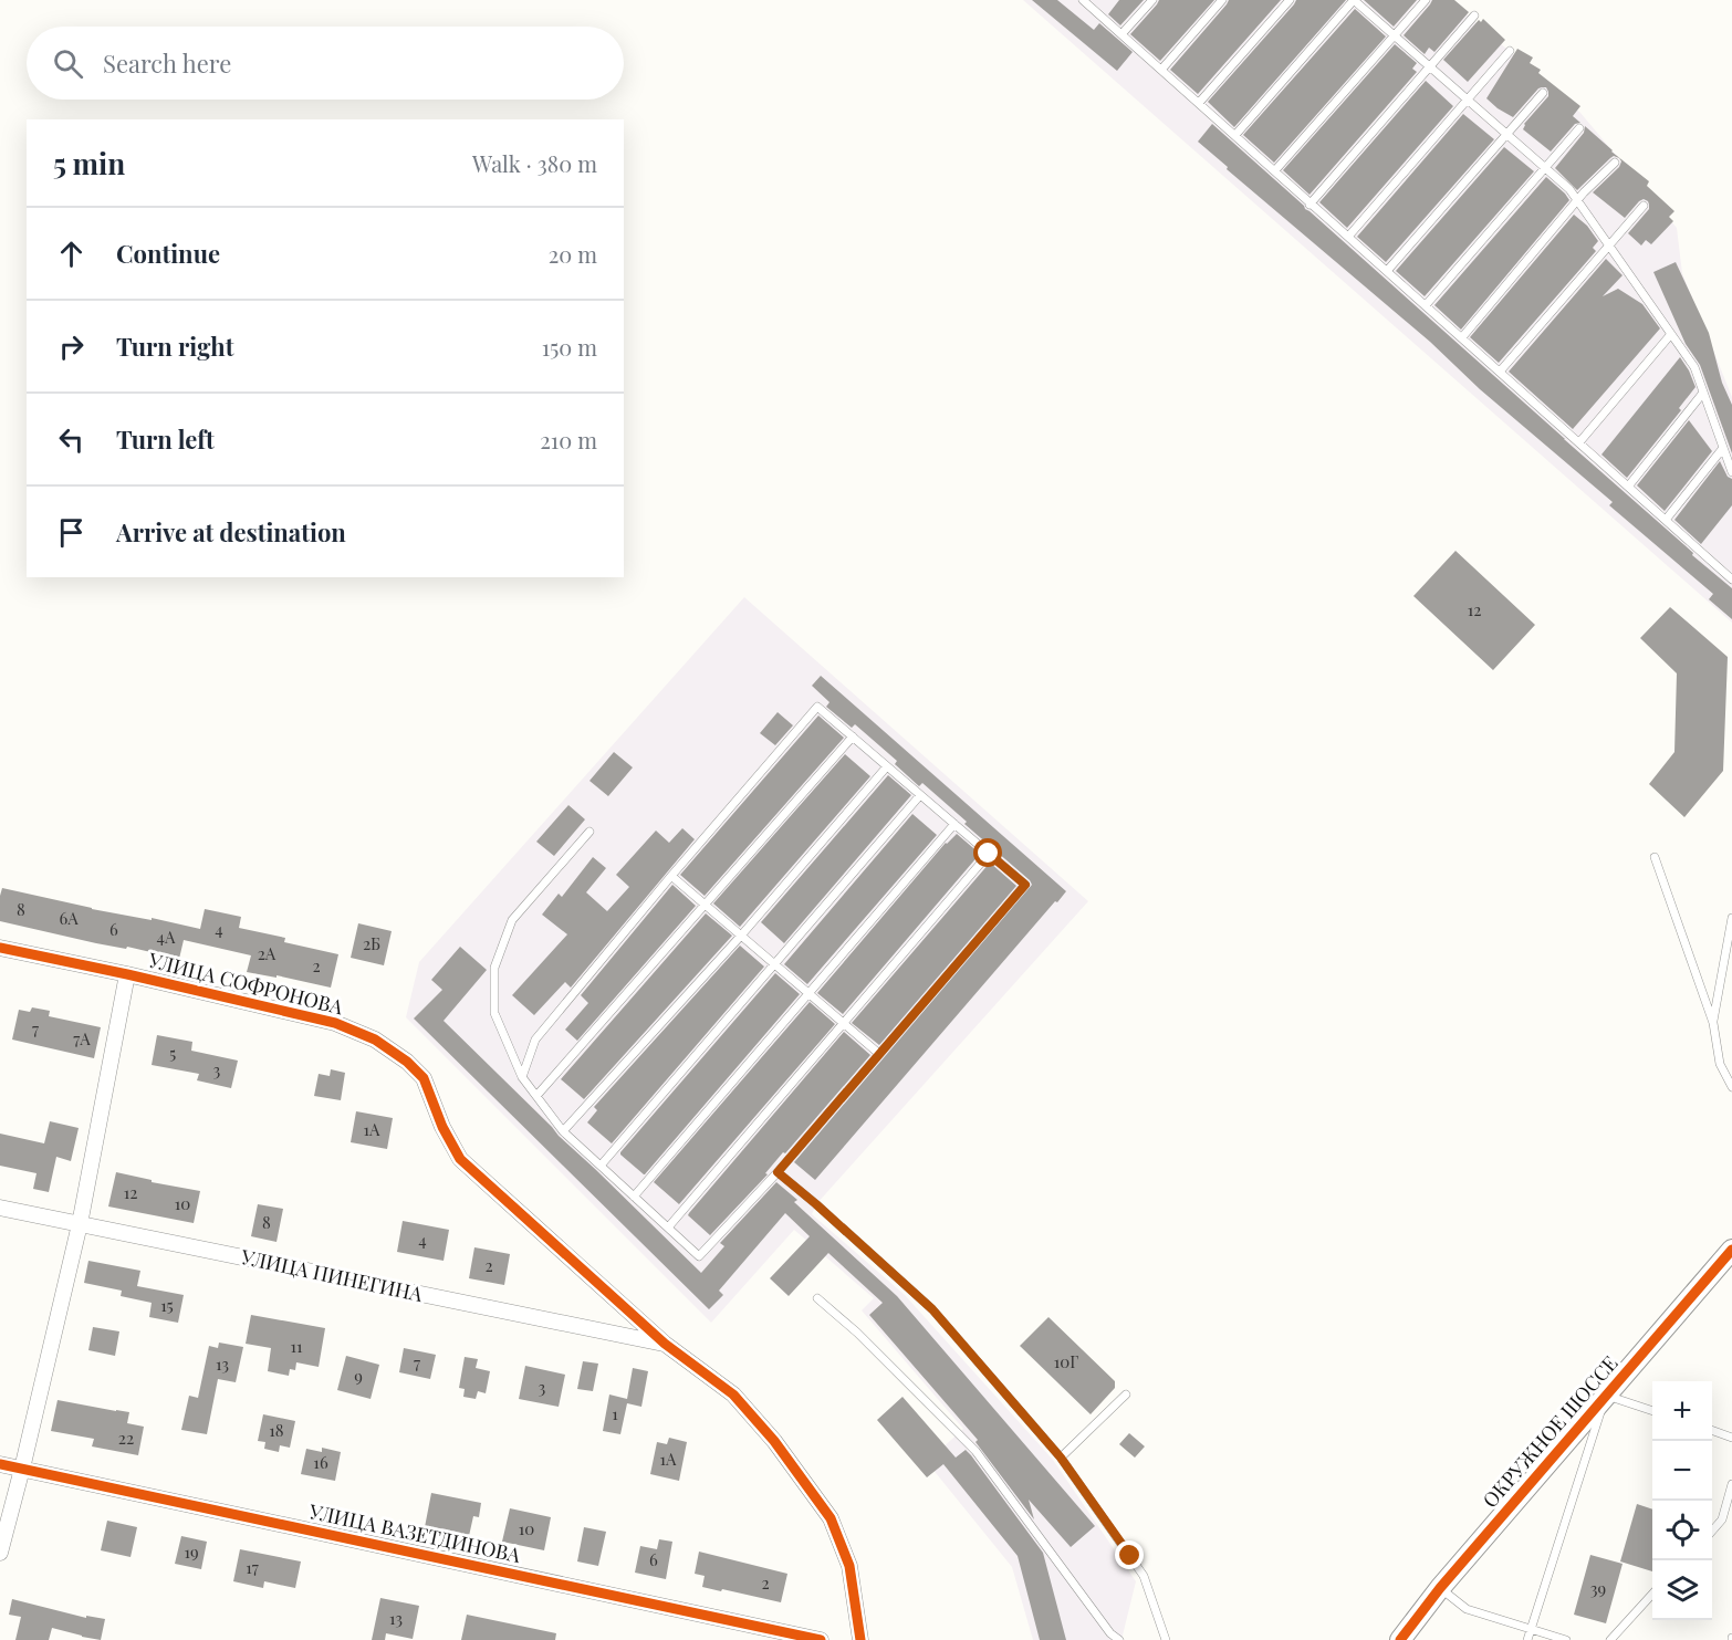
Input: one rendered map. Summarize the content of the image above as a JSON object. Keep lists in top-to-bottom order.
{
  "streets": {
    "street": [
      "УЛИЦА СОФРОНОВА",
      "УЛИЦА ПИНЕГИНА",
      "ОКРУЖНОЕ ШОССЕ",
      "УЛИЦА ВАЗЕТДИНОВА"
    ]
  },
  "crossings": [
    ["УЛИЦА СОФРОНОВА", "УЛИЦА ПИНЕГИНА"]
  ],
  "house_numbers": [
    "12",
    "8",
    "6А",
    "6",
    "4",
    "4А",
    "2Б",
    "2А",
    "2",
    "7",
    "7А",
    "5",
    "3",
    "1А",
    "12",
    "10",
    "8",
    "4",
    "2",
    "15",
    "11",
    "10Г",
    "7",
    "13",
    "9",
    "3",
    "1",
    "18",
    "22",
    "1А",
    "16",
    "10",
    "19",
    "6",
    "17",
    "2",
    "39",
    "13"
  ],
  "page": {
    "search": "Search here",
    "heading": ["5 min", "Walk · 380 m"],
    "list": [
      ["Continue", "20 m"],
      ["Turn right", "150 m"],
      ["Turn left", "210 m"],
      "Arrive at destination"
    ],
    "map_buttons": ["+", "−"]
  }
}
